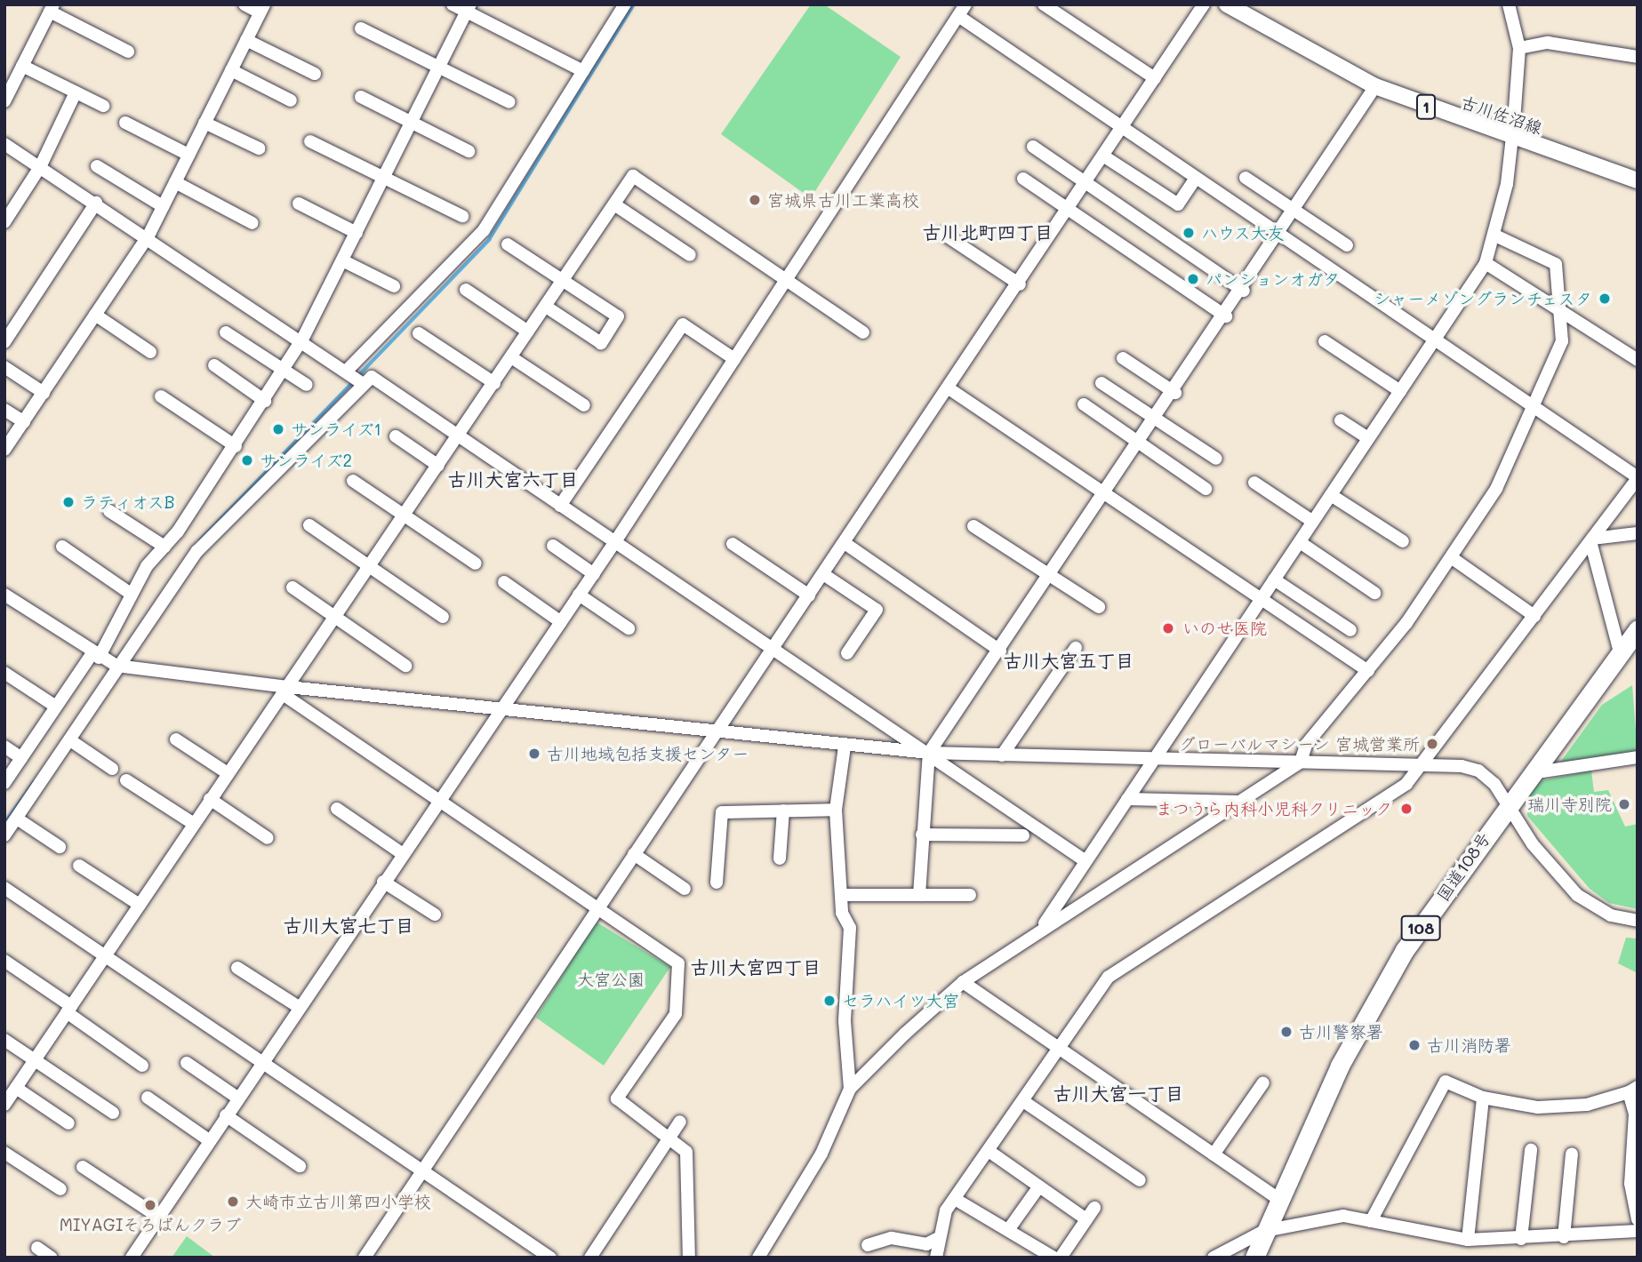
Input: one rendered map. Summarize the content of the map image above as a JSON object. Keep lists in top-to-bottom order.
{
  "streets": {
    "highway": ["国道108号", "108"],
    "main road": ["1", "古川佐沼線"]
  },
  "districts": [
    "古川北町四丁目",
    "古川大宮六丁目",
    "古川大宮五丁目",
    "古川大宮七丁目",
    "古川大宮四丁目",
    "古川大宮一丁目"
  ],
  "parks": ["大宮公園"],
  "places": [
    "宮城県古川工業高校",
    "ハウス大友",
    "パンションオガタ",
    "シャーメゾングランチェスタ",
    "サンライズ1",
    "サンライズ2",
    "ラティオスB",
    "いのせ医院",
    "グローバルマシーン 宮城営業所",
    "古川地域包括支援センター",
    "瑞川寺別院",
    "まつうら内科小児科クリニック",
    "セラハイツ大宮",
    "古川警察署",
    "古川消防署",
    "大崎市立古川第四小学校",
    "MIYAGIそろばんクラブ"
  ]
}
